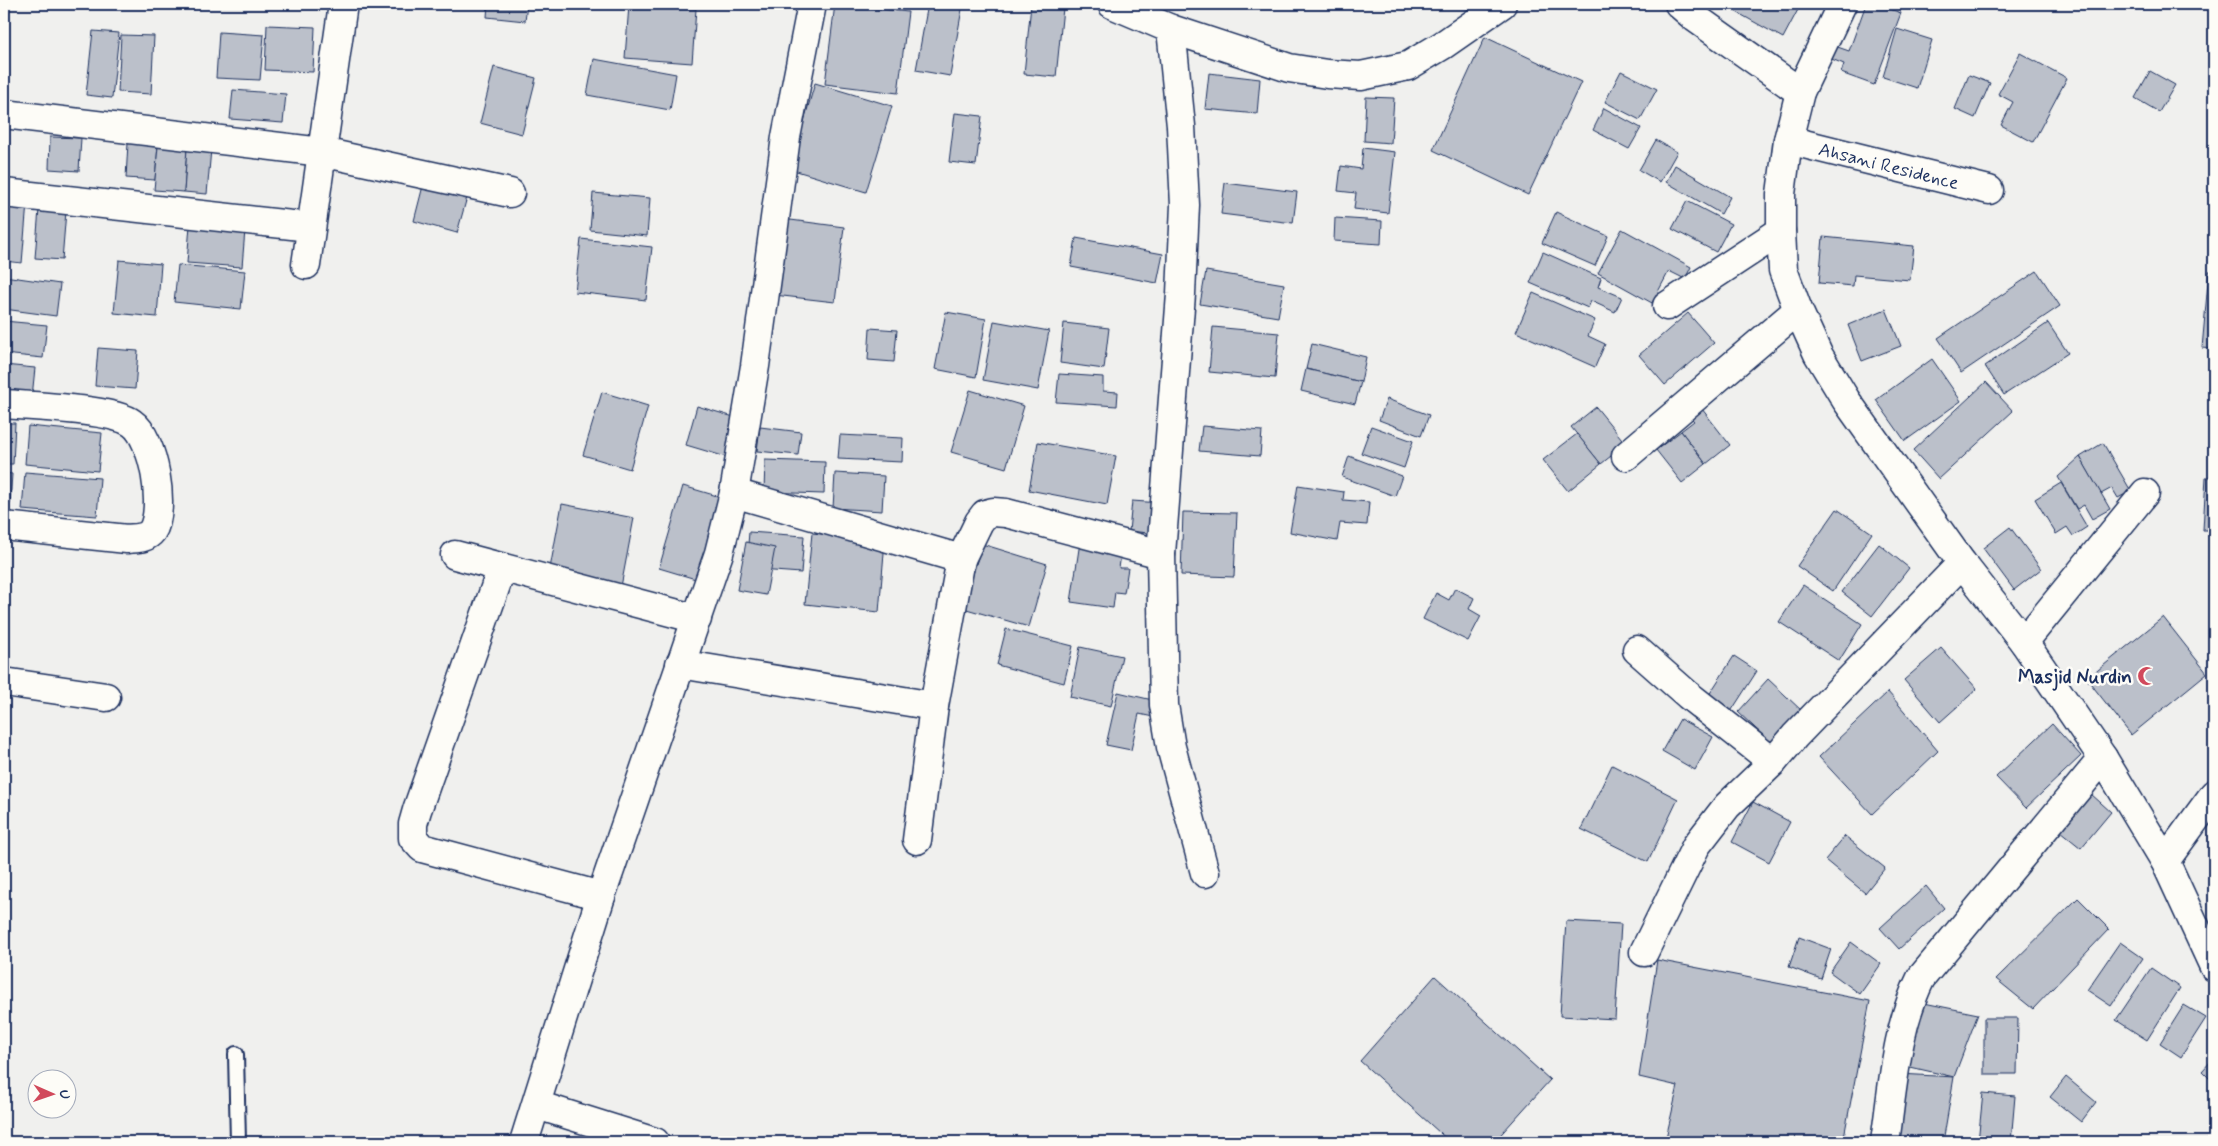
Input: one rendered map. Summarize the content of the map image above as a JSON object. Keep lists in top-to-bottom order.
{
  "streets": {
    "street": ["Ahsani Residence"]
  },
  "places": {
    "mosque": ["Masjid Nurdin"]
  },
  "north": "right"
}
